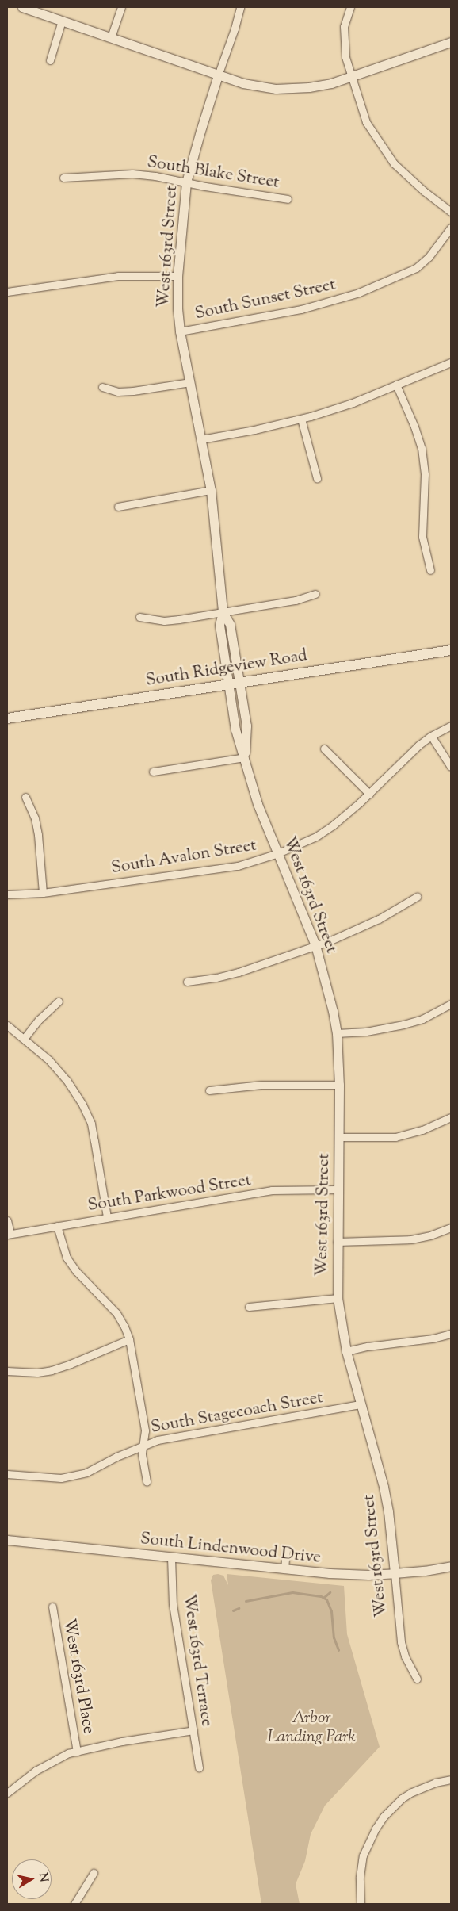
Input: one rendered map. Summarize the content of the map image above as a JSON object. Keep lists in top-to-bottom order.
{
  "streets": {
    "main road": ["South Ridgeview Road"],
    "street": [
      "South Blake Street",
      "West 163rd Street",
      "South Sunset Street",
      "South Avalon Street",
      "South Parkwood Street",
      "South Stagecoach Street",
      "South Lindenwood Drive",
      "West 163rd Terrace",
      "West 163rd Place"
    ]
  },
  "crossings": [
    ["South Blake Street", "West 163rd Street"],
    ["West 163rd Street", "South Sunset Street"],
    ["West 163rd Street", "South Ridgeview Road"],
    ["West 163rd Street", "South Avalon Street"],
    ["West 163rd Street", "South Parkwood Street"],
    ["West 163rd Street", "South Stagecoach Street"],
    ["West 163rd Street", "South Lindenwood Drive"],
    ["South Lindenwood Drive", "West 163rd Terrace"]
  ],
  "parks": ["Arbor Landing Park"],
  "north": "right"
}
